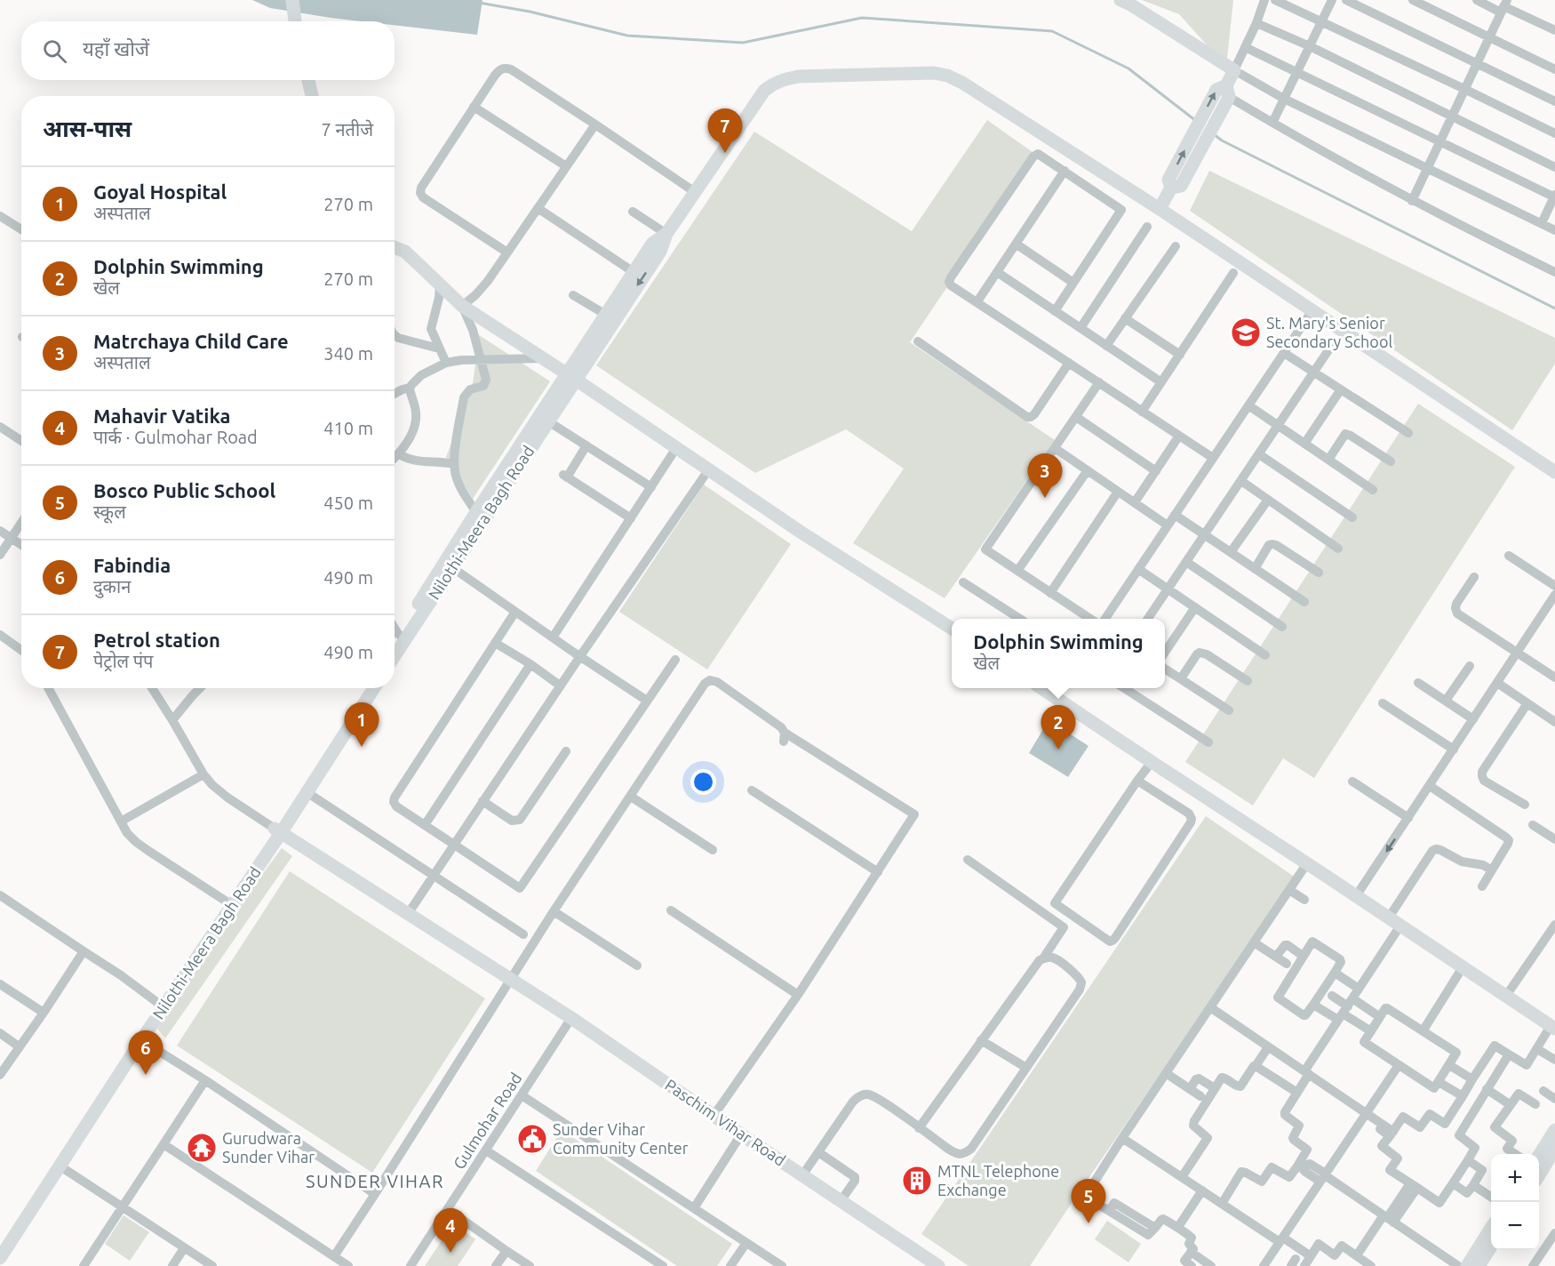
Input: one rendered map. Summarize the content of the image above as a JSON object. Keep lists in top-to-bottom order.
{
  "streets": {
    "street": ["Nilothi-Meera Bagh Road", "Gulmohar Road", "Paschim Vihar Road"]
  },
  "crossings": [
    ["Nilothi-Meera Bagh Road", "Paschim Vihar Road"],
    ["Gulmohar Road", "Paschim Vihar Road"]
  ],
  "districts": ["SUNDER VIHAR"],
  "places": {
    "school or university": ["St. Mary's Senior Secondary School"],
    "public building": ["Sunder Vihar Community Center"],
    "temple": ["Gurudwara Sunder Vihar"],
    "building": ["MTNL Telephone Exchange"]
  },
  "page": {
    "search": "यहाँ खोजें",
    "heading": ["आस-पास", "7 नतीजे"],
    "pins": [
      "7",
      "3",
      "1",
      "2",
      "6",
      "5",
      "4"
    ],
    "list": [
      {
        "mark": "1",
        "name": "Goyal Hospital",
        "note": "अस्पताल",
        "value": "270 m"
      },
      {
        "mark": "2",
        "name": "Dolphin Swimming",
        "note": "खेल",
        "value": "270 m"
      },
      {
        "mark": "3",
        "name": "Matrchaya Child Care",
        "note": "अस्पताल",
        "value": "340 m"
      },
      {
        "mark": "4",
        "name": "Mahavir Vatika",
        "note": "पार्क · Gulmohar Road",
        "value": "410 m"
      },
      {
        "mark": "5",
        "name": "Bosco Public School",
        "note": "स्कूल",
        "value": "450 m"
      },
      {
        "mark": "6",
        "name": "Fabindia",
        "note": "दुकान",
        "value": "490 m"
      },
      {
        "mark": "7",
        "name": "Petrol station",
        "note": "पेट्रोल पंप",
        "value": "490 m"
      }
    ],
    "popup": ["Dolphin Swimming", "खेल"],
    "map_buttons": ["+", "−"]
  }
}
